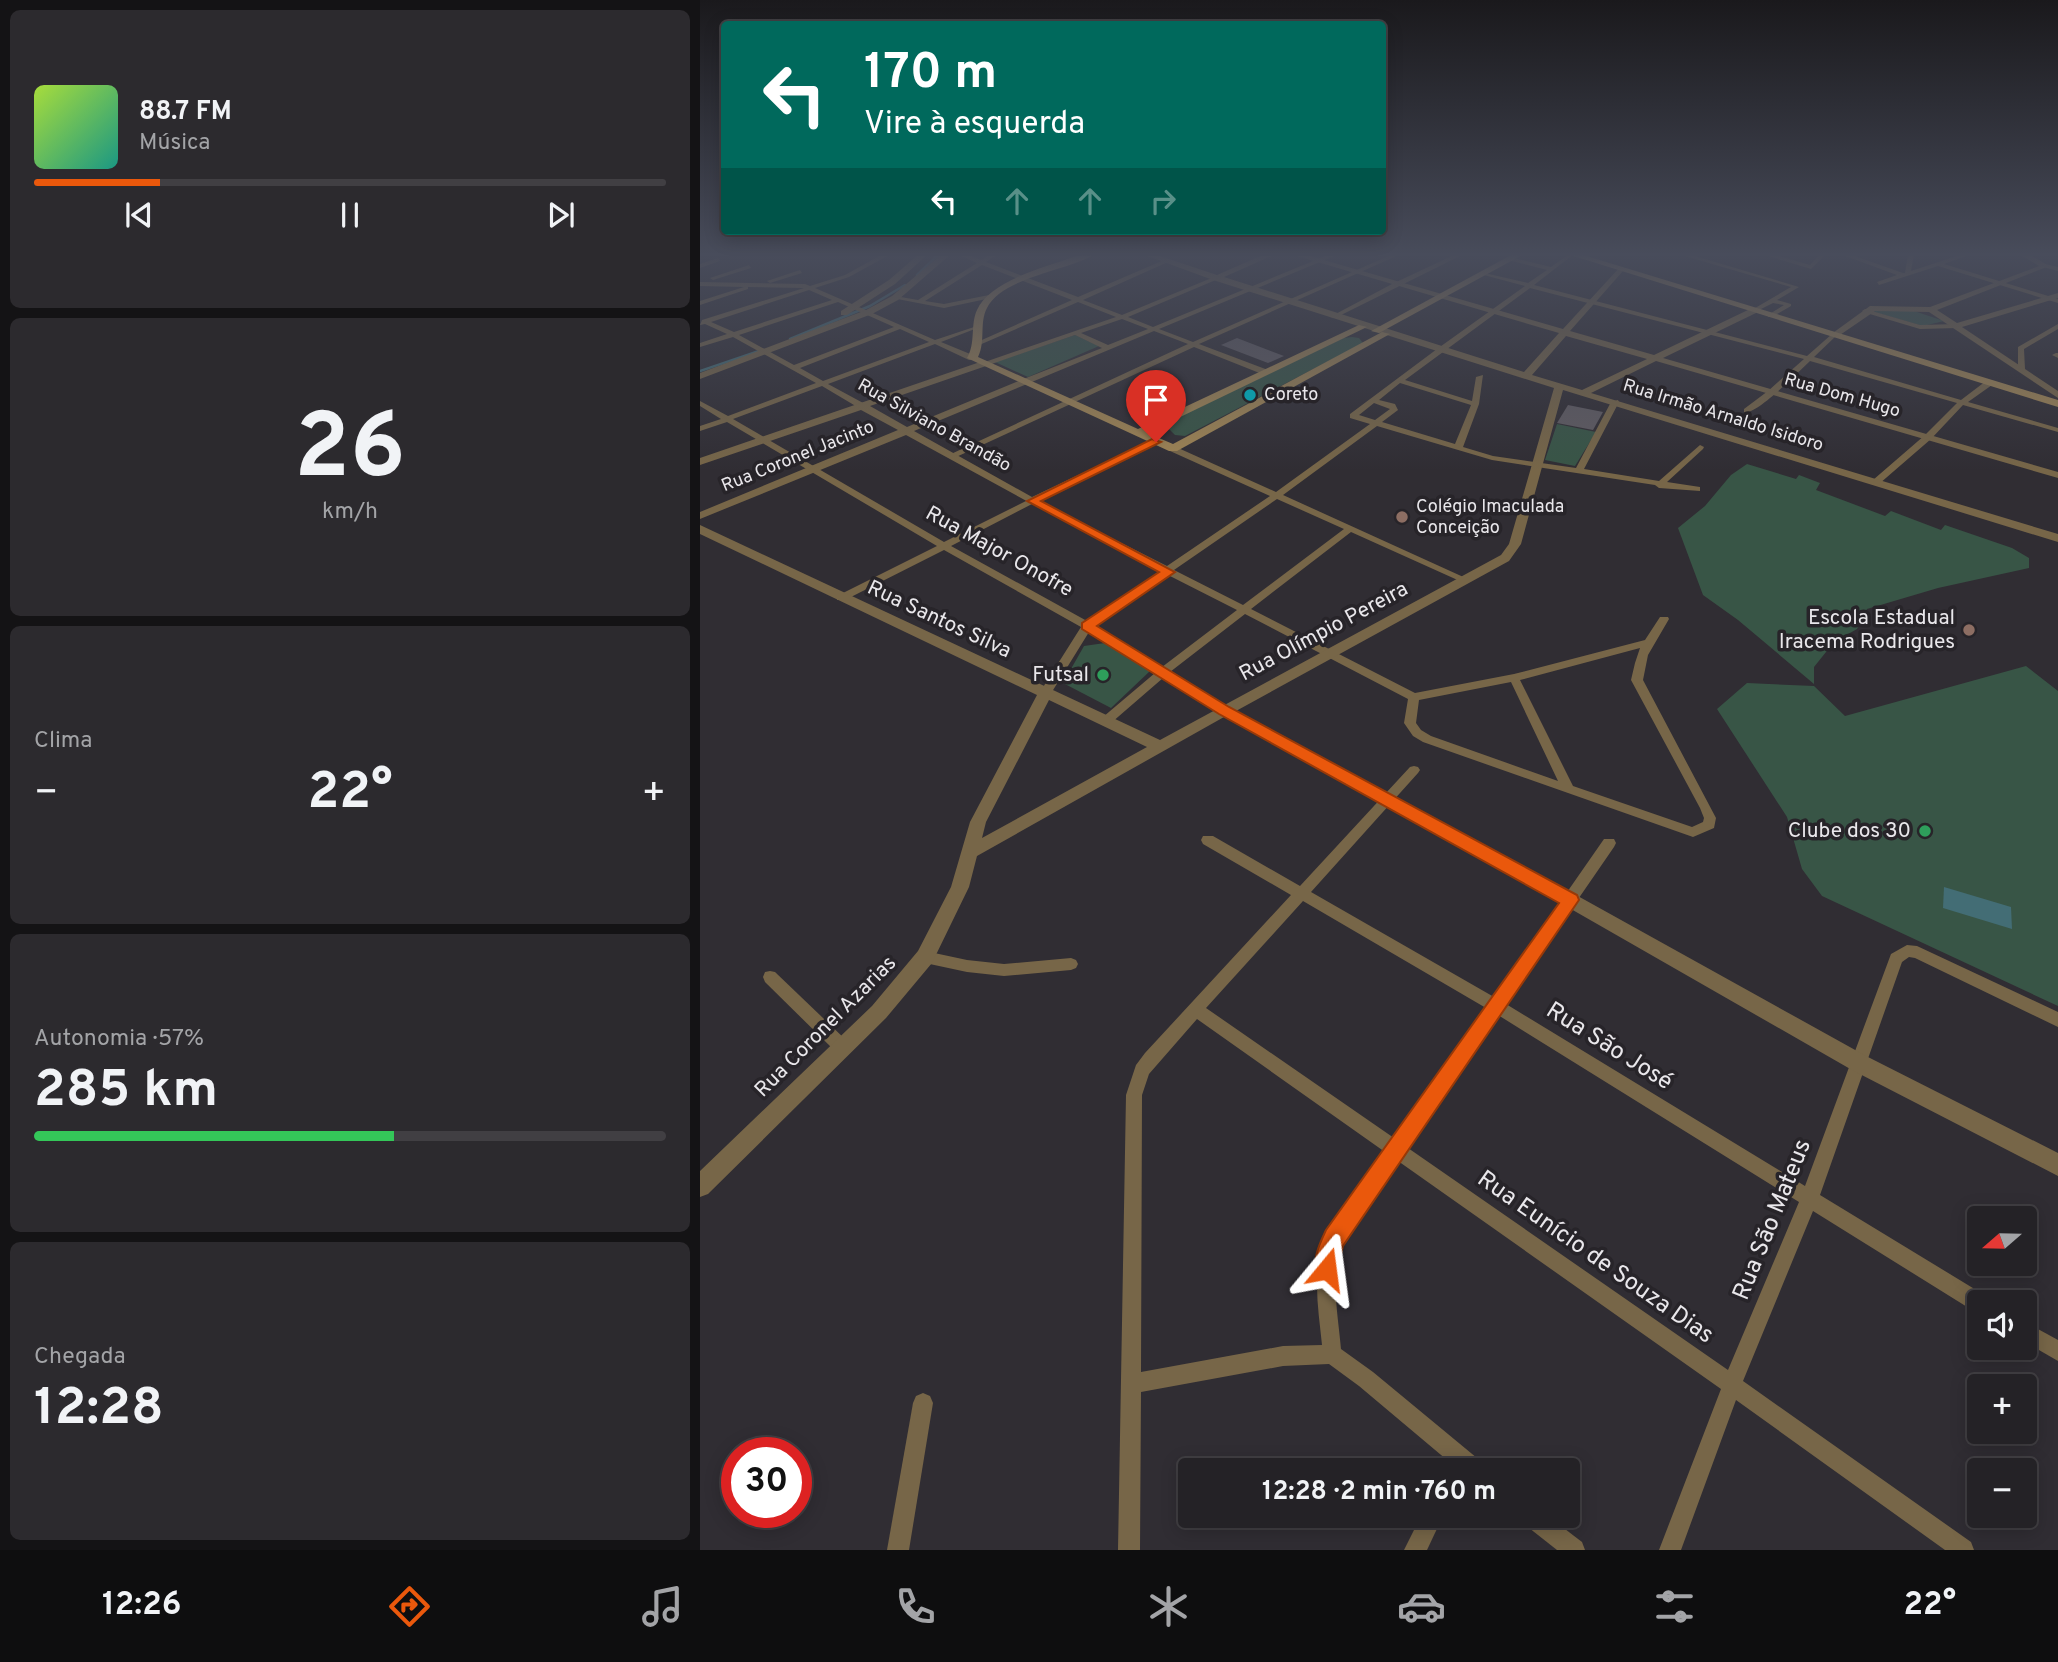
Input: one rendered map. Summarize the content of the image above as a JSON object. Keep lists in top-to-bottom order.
{
  "streets": {
    "street": [
      "Rua Dom Hugo",
      "Rua Irmão Arnaldo Isidoro",
      "Rua Silviano Brandão",
      "Rua Coronel Jacinto",
      "Rua Major Onofre",
      "Rua Santos Silva",
      "Rua Olímpio Pereira",
      "Rua Coronel Azarias",
      "Rua São José",
      "Rua São Mateus",
      "Rua Eunício de Souza Dias"
    ]
  },
  "crossings": [
    ["Rua Irmão Arnaldo Isidoro", "Rua Olímpio Pereira"],
    ["Rua Silviano Brandão", "Rua Coronel Jacinto"],
    ["Rua Silviano Brandão", "Rua Olímpio Pereira"],
    ["Rua Coronel Jacinto", "Rua Major Onofre"],
    ["Rua Major Onofre", "Rua Olímpio Pereira"],
    ["Rua Major Onofre", "Rua São Mateus"],
    ["Rua Santos Silva", "Rua Olímpio Pereira"],
    ["Rua Santos Silva", "Rua Coronel Azarias"],
    ["Rua Olímpio Pereira", "Rua Coronel Azarias"],
    ["Rua São José", "Rua São Mateus"],
    ["Rua São Mateus", "Rua Eunício de Souza Dias"]
  ],
  "places": [
    "Coreto",
    "Colégio Imaculada Conceição",
    "Escola Estadual Iracema Rodrigues",
    "Futsal",
    "Clube dos 30"
  ],
  "north": "left",
  "page": {
    "turn": ["170 m", "Vire à esquerda"],
    "song": ["88.7 FM", "Música"],
    "tile": [
      ["26", "km/h"],
      "Clima",
      ["Autonomia · 57%", "285 km"],
      ["Chegada", "12:28"]
    ],
    "heat": ["−", "22°", "+"],
    "map_buttons": ["+", "−"],
    "limit": "30",
    "trip": "12:28 · 2 min · 760 m",
    "tabs": ["12:26", "22°"]
  }
}
